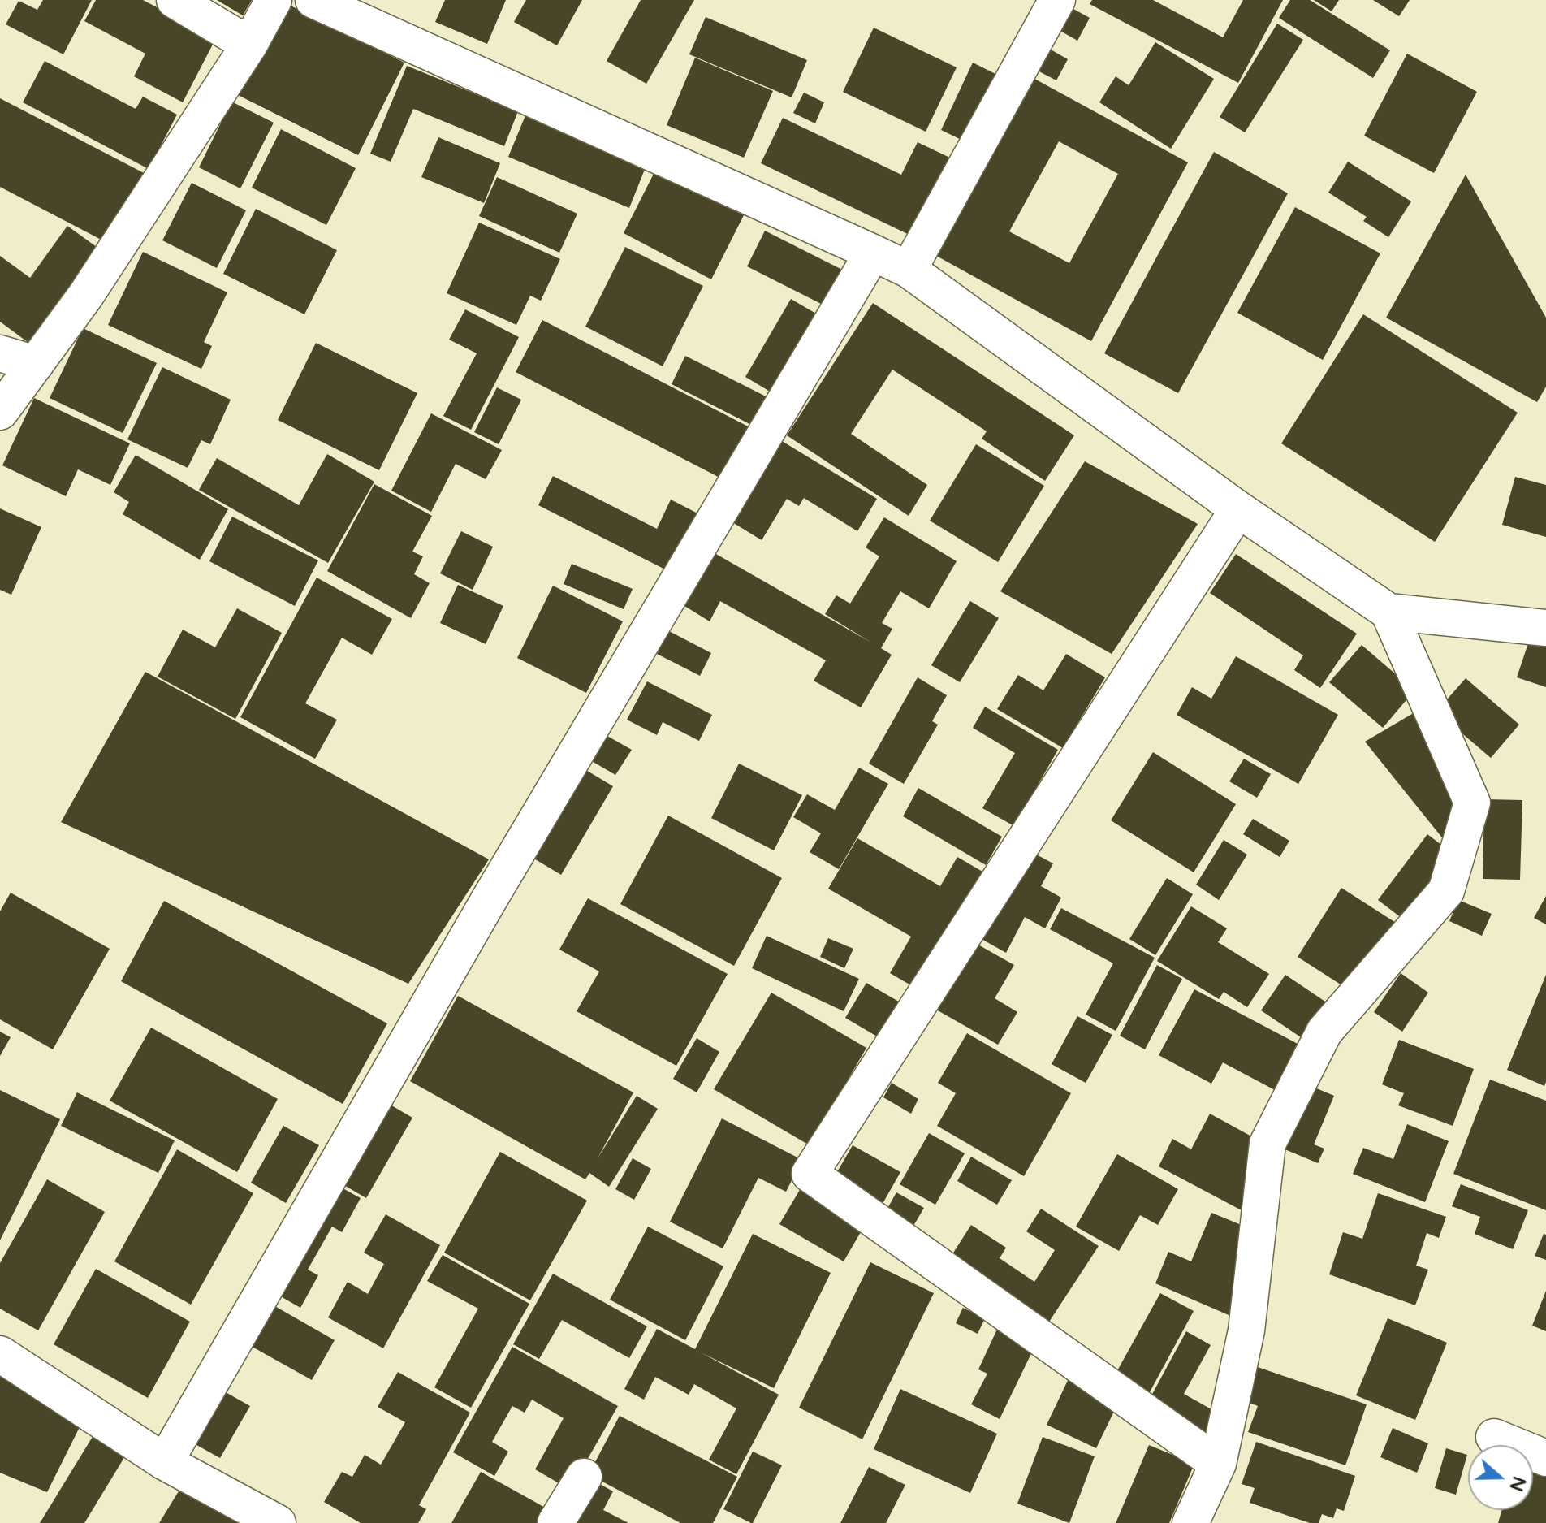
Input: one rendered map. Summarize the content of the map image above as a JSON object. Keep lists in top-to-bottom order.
{
  "north": "right"
}
